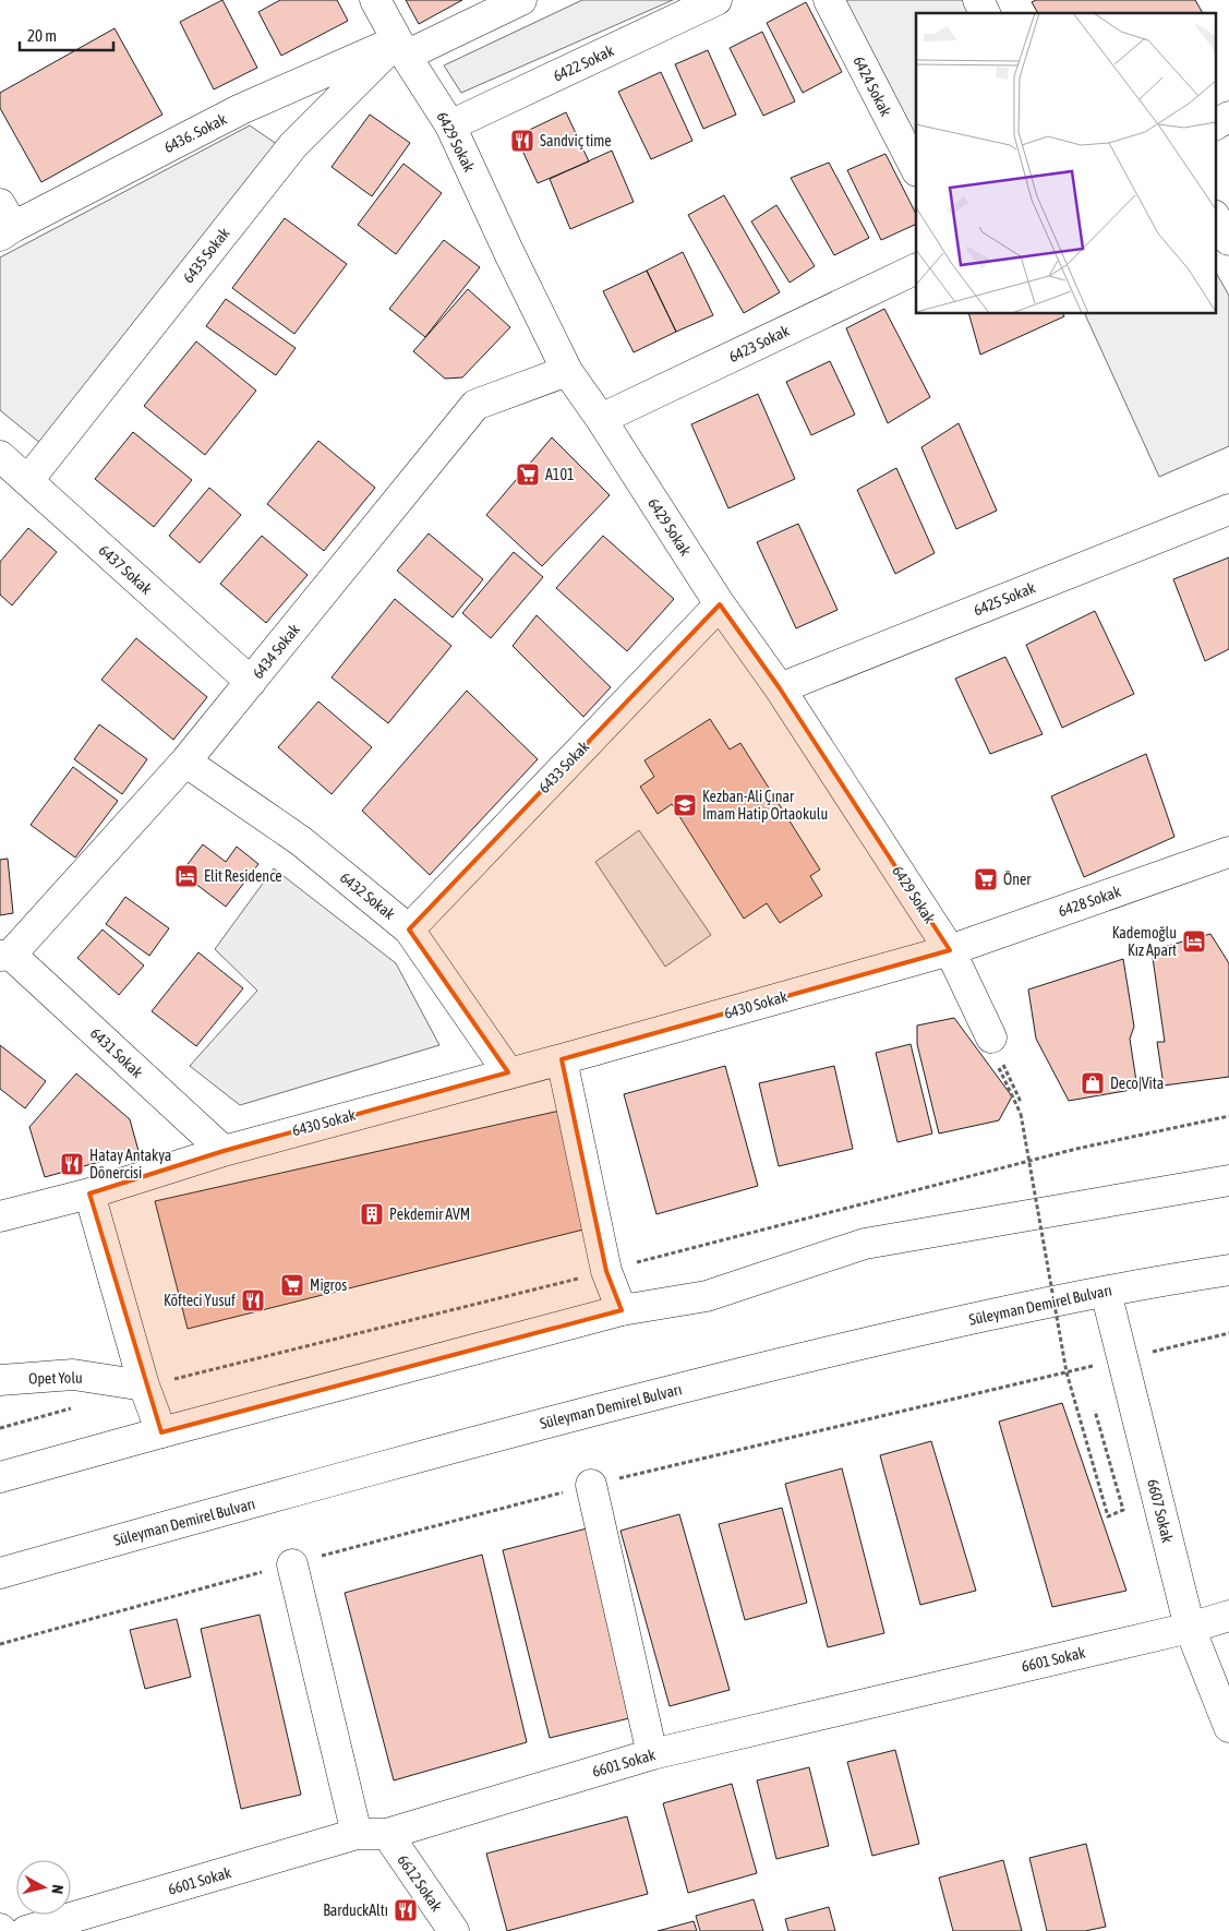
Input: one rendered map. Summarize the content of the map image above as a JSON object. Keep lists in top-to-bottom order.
{
  "streets": {
    "street": [
      "6422 Sokak",
      "6424 Sokak",
      "6436. Sokak",
      "6429 Sokak",
      "6435 Sokak",
      "6423 Sokak",
      "6437 Sokak",
      "6425 Sokak",
      "6434 Sokak",
      "6433 Sokak",
      "6432 Sokak",
      "6428 Sokak",
      "6430 Sokak",
      "6431 Sokak",
      "Süleyman Demirel Bulvarı",
      "Opet Yolu",
      "6607 Sokak",
      "6601 Sokak",
      "6612 Sokak"
    ]
  },
  "crossings": [
    ["6422 Sokak", "6429 Sokak"],
    ["6436. Sokak", "6429 Sokak"],
    ["6436. Sokak", "6435 Sokak"],
    ["6429 Sokak", "6435 Sokak"],
    ["6429 Sokak", "6423 Sokak"],
    ["6429 Sokak", "6425 Sokak"],
    ["6429 Sokak", "6434 Sokak"],
    ["6429 Sokak", "6433 Sokak"],
    ["6429 Sokak", "6428 Sokak"],
    ["6429 Sokak", "6430 Sokak"],
    ["6435 Sokak", "6437 Sokak"],
    ["6437 Sokak", "6434 Sokak"],
    ["6434 Sokak", "6432 Sokak"],
    ["6434 Sokak", "6431 Sokak"],
    ["6433 Sokak", "6432 Sokak"],
    ["6432 Sokak", "6430 Sokak"],
    ["6428 Sokak", "6430 Sokak"],
    ["6430 Sokak", "6431 Sokak"],
    ["Süleyman Demirel Bulvarı", "6607 Sokak"],
    ["6607 Sokak", "6601 Sokak"],
    ["6601 Sokak", "6612 Sokak"]
  ],
  "places": {
    "restaurant": [
      "Sandviç time",
      "Hatay Antakya Dönercisi",
      "Köfteci Yusuf",
      "BarduckAltı"
    ],
    "supermarket": ["A101", "Öner", "Migros"],
    "school or university": ["Kezban-Ali Çınar İmam Hatip Ortaokulu"],
    "hotel": ["Elit Residence", "Kademoğlu Kız Apart"],
    "shop": ["Deco|Vita"],
    "building": ["Pekdemir AVM"]
  },
  "scale_bar": "20 m",
  "north": "right"
}
